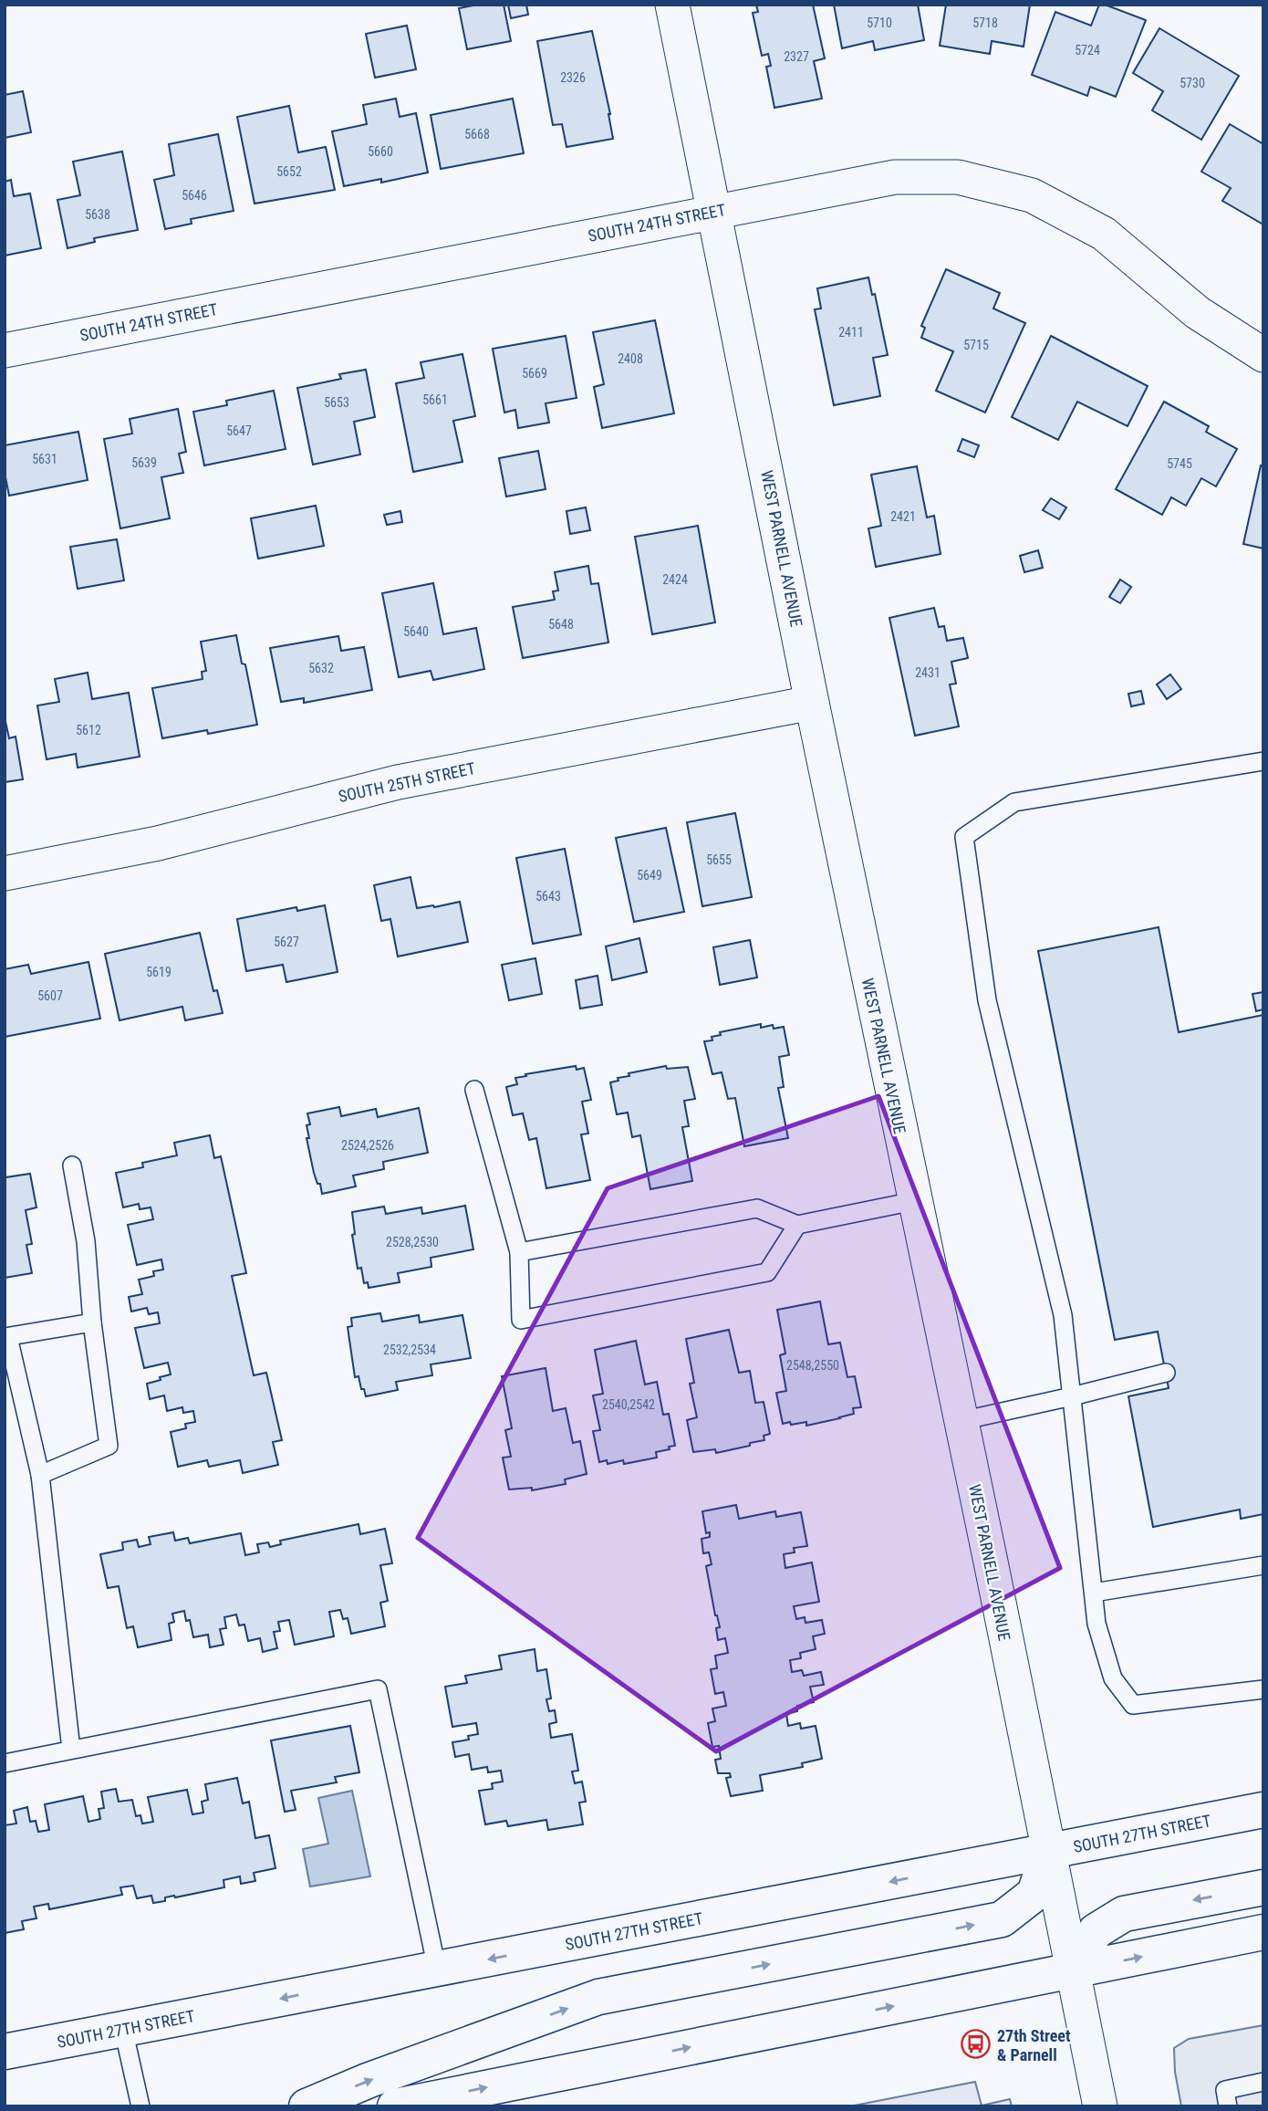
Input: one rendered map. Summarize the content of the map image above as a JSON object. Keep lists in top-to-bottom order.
{
  "streets": {
    "main road": ["SOUTH 27TH STREET"],
    "street": ["SOUTH 24TH STREET", "WEST PARNELL AVENUE", "SOUTH 25TH STREET"]
  },
  "crossings": [
    ["SOUTH 24TH STREET", "WEST PARNELL AVENUE"],
    ["WEST PARNELL AVENUE", "SOUTH 25TH STREET"],
    ["WEST PARNELL AVENUE", "SOUTH 27TH STREET"]
  ],
  "places": {
    "bus stop": ["27th Street & Parnell"]
  },
  "house_numbers": [
    "5710",
    "5718",
    "5724",
    "2327",
    "2326",
    "5730",
    "5668",
    "5660",
    "5652",
    "5646",
    "5638",
    "2411",
    "5715",
    "2408",
    "5669",
    "5661",
    "5653",
    "5647",
    "5631",
    "5639",
    "5745",
    "2421",
    "2424",
    "5648",
    "5640",
    "5632",
    "2431",
    "5612",
    "5655",
    "5649",
    "5643",
    "5627",
    "5619",
    "5607",
    "2524,2526",
    "2528,2530",
    "2532,2534",
    "2548,2550",
    "2540,2542"
  ]
}
